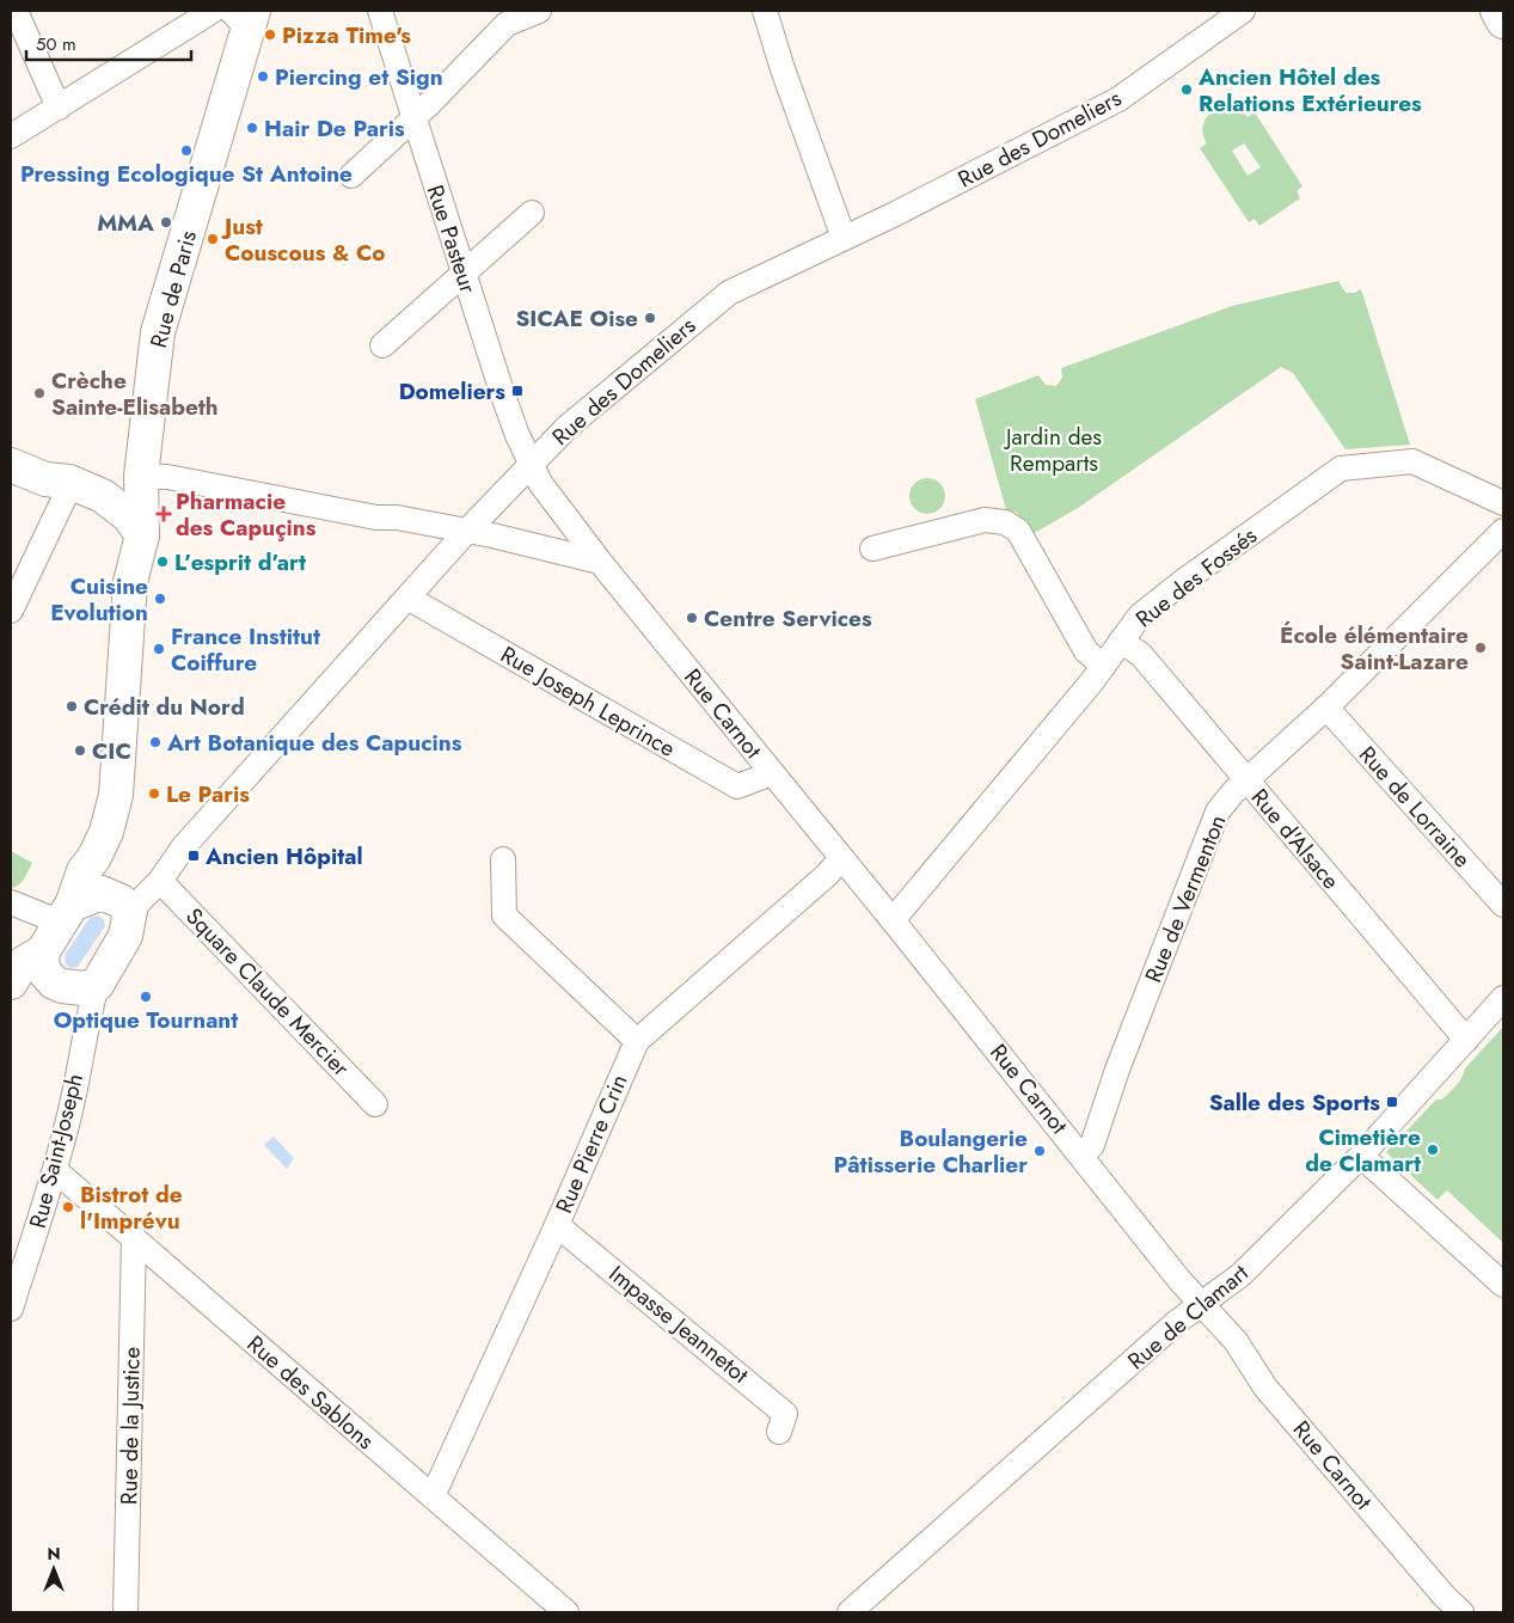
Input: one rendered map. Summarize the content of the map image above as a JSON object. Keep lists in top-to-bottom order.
{
  "streets": {
    "street": [
      "Rue des Domeliers",
      "Rue Pasteur",
      "Rue de Paris",
      "Rue des Fossés",
      "Rue Joseph Leprince",
      "Rue Carnot",
      "Rue de Lorraine",
      "Rue d'Alsace",
      "Rue de Vermenton",
      "Square Claude Mercier",
      "Rue Pierre Crin",
      "Rue Saint-Joseph",
      "Rue de Clamart",
      "Impasse Jeannetot",
      "Rue des Sablons",
      "Rue de la Justice"
    ]
  },
  "crossings": [
    ["Rue des Domeliers", "Rue Pasteur"],
    ["Rue des Domeliers", "Rue Joseph Leprince"],
    ["Rue des Domeliers", "Rue Carnot"],
    ["Rue des Domeliers", "Square Claude Mercier"],
    ["Rue Pasteur", "Rue Carnot"],
    ["Rue de Paris", "Rue Saint-Joseph"],
    ["Rue des Fossés", "Rue Carnot"],
    ["Rue des Fossés", "Rue d'Alsace"],
    ["Rue Joseph Leprince", "Rue Carnot"],
    ["Rue Carnot", "Rue de Vermenton"],
    ["Rue Carnot", "Rue Pierre Crin"],
    ["Rue Carnot", "Rue de Clamart"],
    ["Rue de Lorraine", "Rue de Vermenton"],
    ["Rue d'Alsace", "Rue de Vermenton"],
    ["Rue d'Alsace", "Rue de Clamart"],
    ["Rue Pierre Crin", "Impasse Jeannetot"],
    ["Rue Pierre Crin", "Rue des Sablons"],
    ["Rue Saint-Joseph", "Rue des Sablons"],
    ["Rue des Sablons", "Rue de la Justice"]
  ],
  "parks": ["Jardin des Remparts"],
  "places": {
    "other": [
      "Pizza Time's",
      "Piercing et Sign",
      "Ancien Hôtel des Relations Extérieures",
      "Hair De Paris",
      "Pressing Ecologique St Antoine",
      "MMA",
      "Just Couscous & Co",
      "SICAE Oise",
      "Crèche Sainte-Elisabeth",
      "L’esprit d’art",
      "Cuisine Evolution",
      "Centre Services",
      "École élémentaire Saint-Lazare",
      "France Institut Coiffure",
      "Crédit du Nord",
      "Art Botanique des Capucins",
      "CIC",
      "Le Paris",
      "Optique Tournant",
      "Cimetière de Clamart",
      "Boulangerie Pâtisserie Charlier",
      "Bistrot de l'Imprévu"
    ],
    "transit": ["Domeliers", "Ancien Hôpital", "Salle des Sports"],
    "health": ["Pharmacie des Capuçins"]
  },
  "scale_bar": "50 m",
  "north": "top"
}
